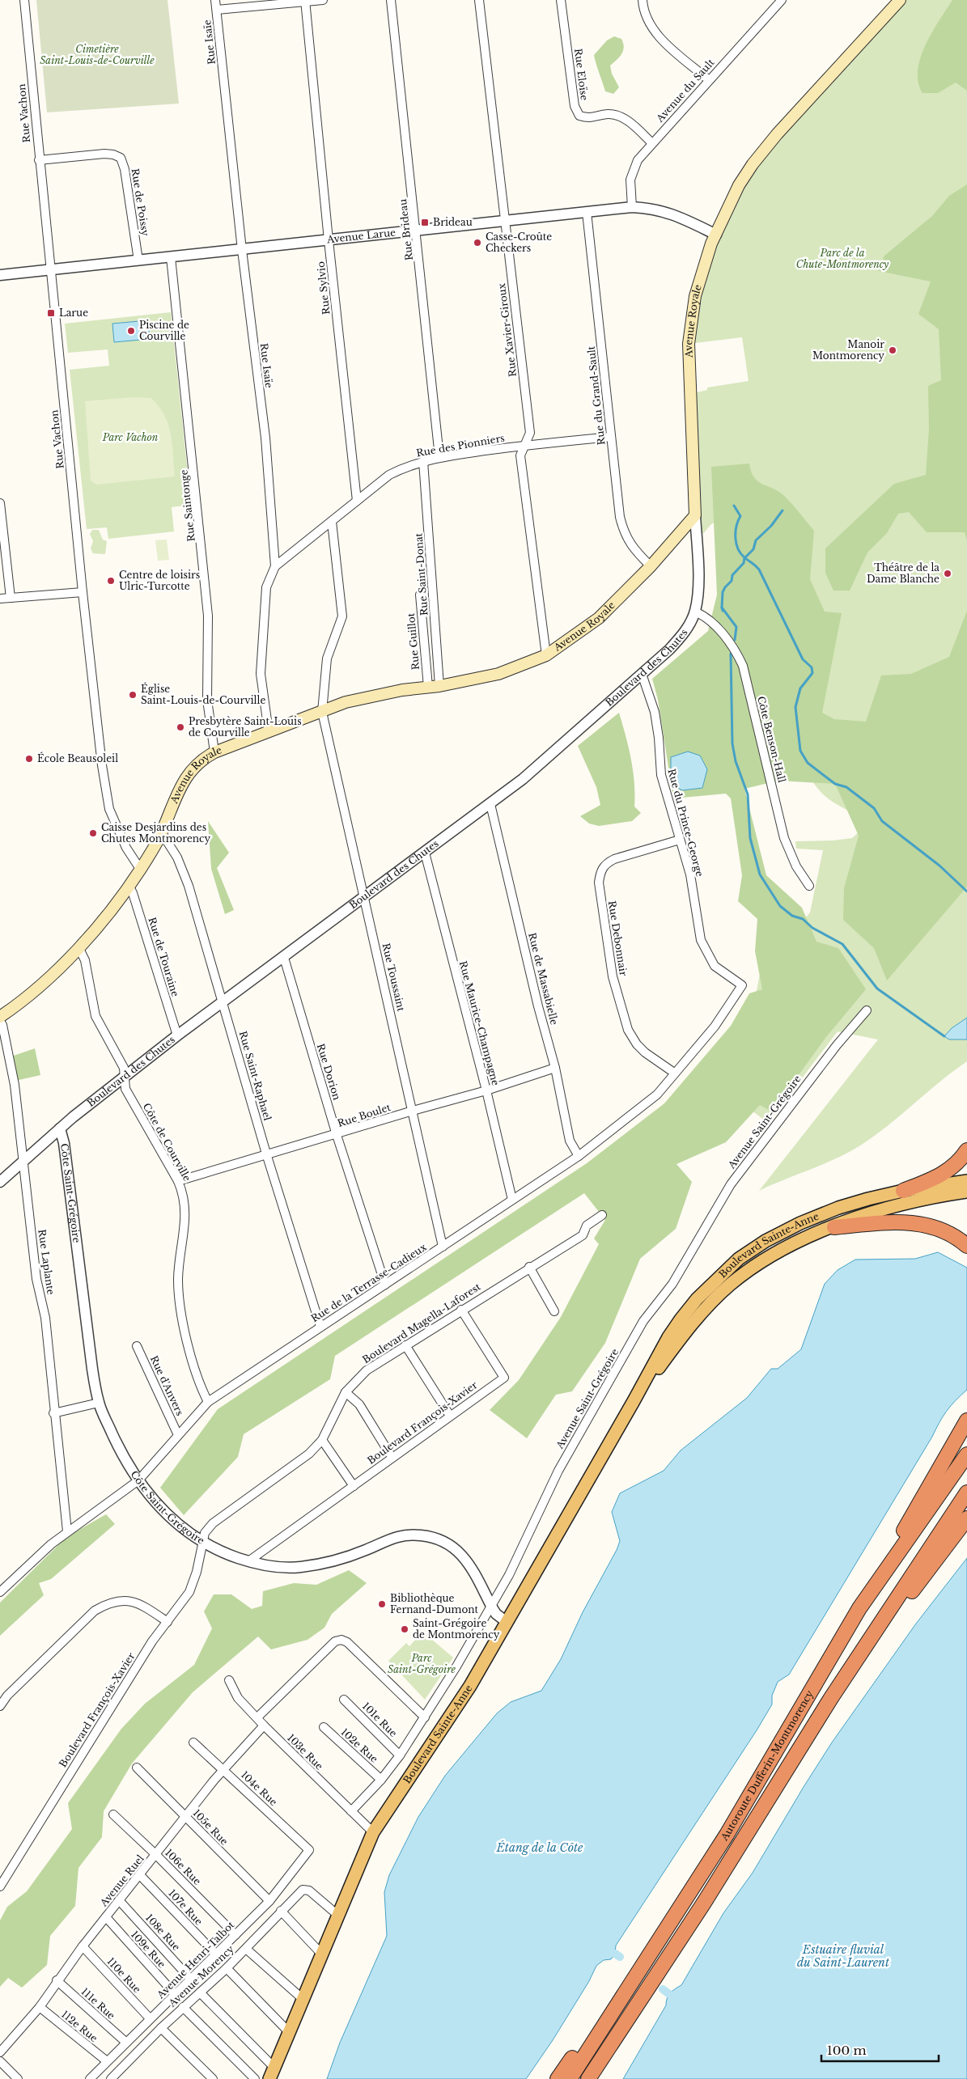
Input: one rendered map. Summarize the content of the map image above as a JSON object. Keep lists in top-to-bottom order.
{
  "streets": {
    "highway": ["Autoroute Dufferin-Montmorency"],
    "main road": ["Avenue Royale", "Boulevard Sainte-Anne"],
    "street": [
      "Rue Isaïe",
      "Rue Eloïse",
      "Avenue du Sault",
      "Rue Vachon",
      "Rue de Poissy",
      "Rue Brideau",
      "Avenue Larue",
      "Rue Sylvio",
      "Rue Xavier-Giroux",
      "Rue du Grand-Sault",
      "Rue des Pionniers",
      "Rue Saintonge",
      "Rue Saint-Donat",
      "Rue Guillot",
      "Boulevard des Chutes",
      "Côte Benson-Hall",
      "Rue du Prince-George",
      "Rue Debonnair",
      "Rue de Touraine",
      "Rue Toussaint",
      "Rue de Massabielle",
      "Rue Maurice-Champagne",
      "Rue Dorion",
      "Rue Saint-Raphael",
      "Rue Boulet",
      "Avenue Saint-Grégoire",
      "Côte de Courville",
      "Côte Saint-Grégoire",
      "Rue Laplante",
      "Rue de la Terrasse-Cadieux",
      "Boulevard Magella-Laforest",
      "Rue d'Anvers",
      "Boulevard François-Xavier",
      "101e Rue",
      "102e Rue",
      "103e Rue",
      "104e Rue",
      "105e Rue",
      "106e Rue",
      "Avenue Ruel",
      "107e Rue",
      "108e Rue",
      "109e Rue",
      "Avenue Henri-Talbot",
      "110e Rue",
      "Avenue Morency",
      "111e Rue",
      "112e Rue"
    ]
  },
  "crossings": [
    ["Rue Isaïe", "Avenue Larue"],
    ["Rue Isaïe", "Avenue Royale"],
    ["Rue Isaïe", "Rue des Pionniers"],
    ["Rue Eloïse", "Avenue du Sault"],
    ["Avenue du Sault", "Avenue Larue"],
    ["Rue Vachon", "Rue de Poissy"],
    ["Rue Vachon", "Avenue Larue"],
    ["Rue Vachon", "Avenue Royale"],
    ["Rue de Poissy", "Avenue Larue"],
    ["Rue Brideau", "Avenue Larue"],
    ["Rue Brideau", "Rue des Pionniers"],
    ["Avenue Larue", "Rue Sylvio"],
    ["Avenue Larue", "Avenue Royale"],
    ["Avenue Larue", "Rue Xavier-Giroux"],
    ["Avenue Larue", "Rue du Grand-Sault"],
    ["Avenue Larue", "Rue Saintonge"],
    ["Rue Sylvio", "Rue des Pionniers"],
    ["Avenue Royale", "Rue Xavier-Giroux"],
    ["Avenue Royale", "Rue du Grand-Sault"],
    ["Avenue Royale", "Rue Saintonge"],
    ["Avenue Royale", "Rue Saint-Donat"],
    ["Avenue Royale", "Rue Guillot"],
    ["Avenue Royale", "Boulevard des Chutes"],
    ["Avenue Royale", "Rue de Touraine"],
    ["Avenue Royale", "Rue Toussaint"],
    ["Avenue Royale", "Rue Saint-Raphael"],
    ["Avenue Royale", "Côte de Courville"],
    ["Rue Xavier-Giroux", "Rue des Pionniers"],
    ["Rue du Grand-Sault", "Rue des Pionniers"],
    ["Rue des Pionniers", "Rue Saint-Donat"],
    ["Rue des Pionniers", "Rue Toussaint"],
    ["Boulevard des Chutes", "Côte Benson-Hall"],
    ["Boulevard des Chutes", "Rue du Prince-George"],
    ["Boulevard des Chutes", "Rue de Touraine"],
    ["Boulevard des Chutes", "Rue Toussaint"],
    ["Boulevard des Chutes", "Rue de Massabielle"],
    ["Boulevard des Chutes", "Rue Maurice-Champagne"],
    ["Boulevard des Chutes", "Rue Dorion"],
    ["Boulevard des Chutes", "Rue Saint-Raphael"],
    ["Boulevard des Chutes", "Côte de Courville"],
    ["Boulevard des Chutes", "Côte Saint-Grégoire"],
    ["Boulevard des Chutes", "Rue Laplante"],
    ["Rue du Prince-George", "Rue Debonnair"],
    ["Rue du Prince-George", "Rue de la Terrasse-Cadieux"],
    ["Rue Debonnair", "Rue de la Terrasse-Cadieux"],
    ["Rue Toussaint", "Rue Boulet"],
    ["Rue Toussaint", "Rue de la Terrasse-Cadieux"],
    ["Rue de Massabielle", "Rue Boulet"],
    ["Rue de Massabielle", "Rue de la Terrasse-Cadieux"],
    ["Rue Maurice-Champagne", "Rue Boulet"],
    ["Rue Maurice-Champagne", "Rue de la Terrasse-Cadieux"],
    ["Rue Dorion", "Rue Boulet"],
    ["Rue Dorion", "Rue de la Terrasse-Cadieux"],
    ["Rue Saint-Raphael", "Rue Boulet"],
    ["Rue Saint-Raphael", "Rue de la Terrasse-Cadieux"],
    ["Rue Boulet", "Côte de Courville"],
    ["Avenue Saint-Grégoire", "Côte Saint-Grégoire"],
    ["Avenue Saint-Grégoire", "101e Rue"],
    ["Avenue Saint-Grégoire", "102e Rue"],
    ["Avenue Saint-Grégoire", "103e Rue"],
    ["Côte de Courville", "Rue de la Terrasse-Cadieux"],
    ["Côte Saint-Grégoire", "Boulevard Sainte-Anne"],
    ["Côte Saint-Grégoire", "Rue de la Terrasse-Cadieux"],
    ["Côte Saint-Grégoire", "Boulevard Magella-Laforest"],
    ["Côte Saint-Grégoire", "Boulevard François-Xavier"],
    ["Boulevard Sainte-Anne", "103e Rue"],
    ["Boulevard Sainte-Anne", "Avenue Morency"],
    ["Rue Laplante", "Rue de la Terrasse-Cadieux"],
    ["Rue de la Terrasse-Cadieux", "Rue d'Anvers"],
    ["Boulevard Magella-Laforest", "Boulevard François-Xavier"],
    ["103e Rue", "Avenue Ruel"],
    ["104e Rue", "Avenue Ruel"],
    ["104e Rue", "Avenue Henri-Talbot"],
    ["105e Rue", "Avenue Ruel"],
    ["105e Rue", "Avenue Henri-Talbot"],
    ["106e Rue", "Avenue Ruel"],
    ["106e Rue", "Avenue Henri-Talbot"],
    ["Avenue Ruel", "107e Rue"],
    ["Avenue Ruel", "108e Rue"],
    ["Avenue Ruel", "109e Rue"],
    ["Avenue Ruel", "110e Rue"],
    ["Avenue Ruel", "111e Rue"],
    ["Avenue Ruel", "112e Rue"],
    ["107e Rue", "Avenue Henri-Talbot"],
    ["108e Rue", "Avenue Henri-Talbot"],
    ["109e Rue", "Avenue Henri-Talbot"],
    ["Avenue Henri-Talbot", "110e Rue"],
    ["Avenue Henri-Talbot", "111e Rue"],
    ["Avenue Henri-Talbot", "112e Rue"]
  ],
  "water": ["Étang de la Côte", "Estuaire fluvial du Saint-Laurent"],
  "parks": [
    "Cimetière Saint-Louis-de-Courville",
    "Parc de la Chute-Montmorency",
    "Parc Vachon",
    "Parc Saint-Grégoire"
  ],
  "places": {
    "transit": ["Brideau", "Larue"],
    "other": [
      "Casse-Croûte Checkers",
      "Piscine de Courville",
      "Manoir Montmorency",
      "Théâtre de la Dame Blanche",
      "Centre de loisirs Ulric-Turcotte",
      "Église Saint-Louis-de-Courville",
      "Presbytère Saint-Louis de Courville",
      "École Beausoleil",
      "Caisse Desjardins des Chutes Montmorency",
      "Bibliothèque Fernand-Dumont",
      "Saint-Grégoire de Montmorency"
    ]
  },
  "scale_bar": "100 m"
}
